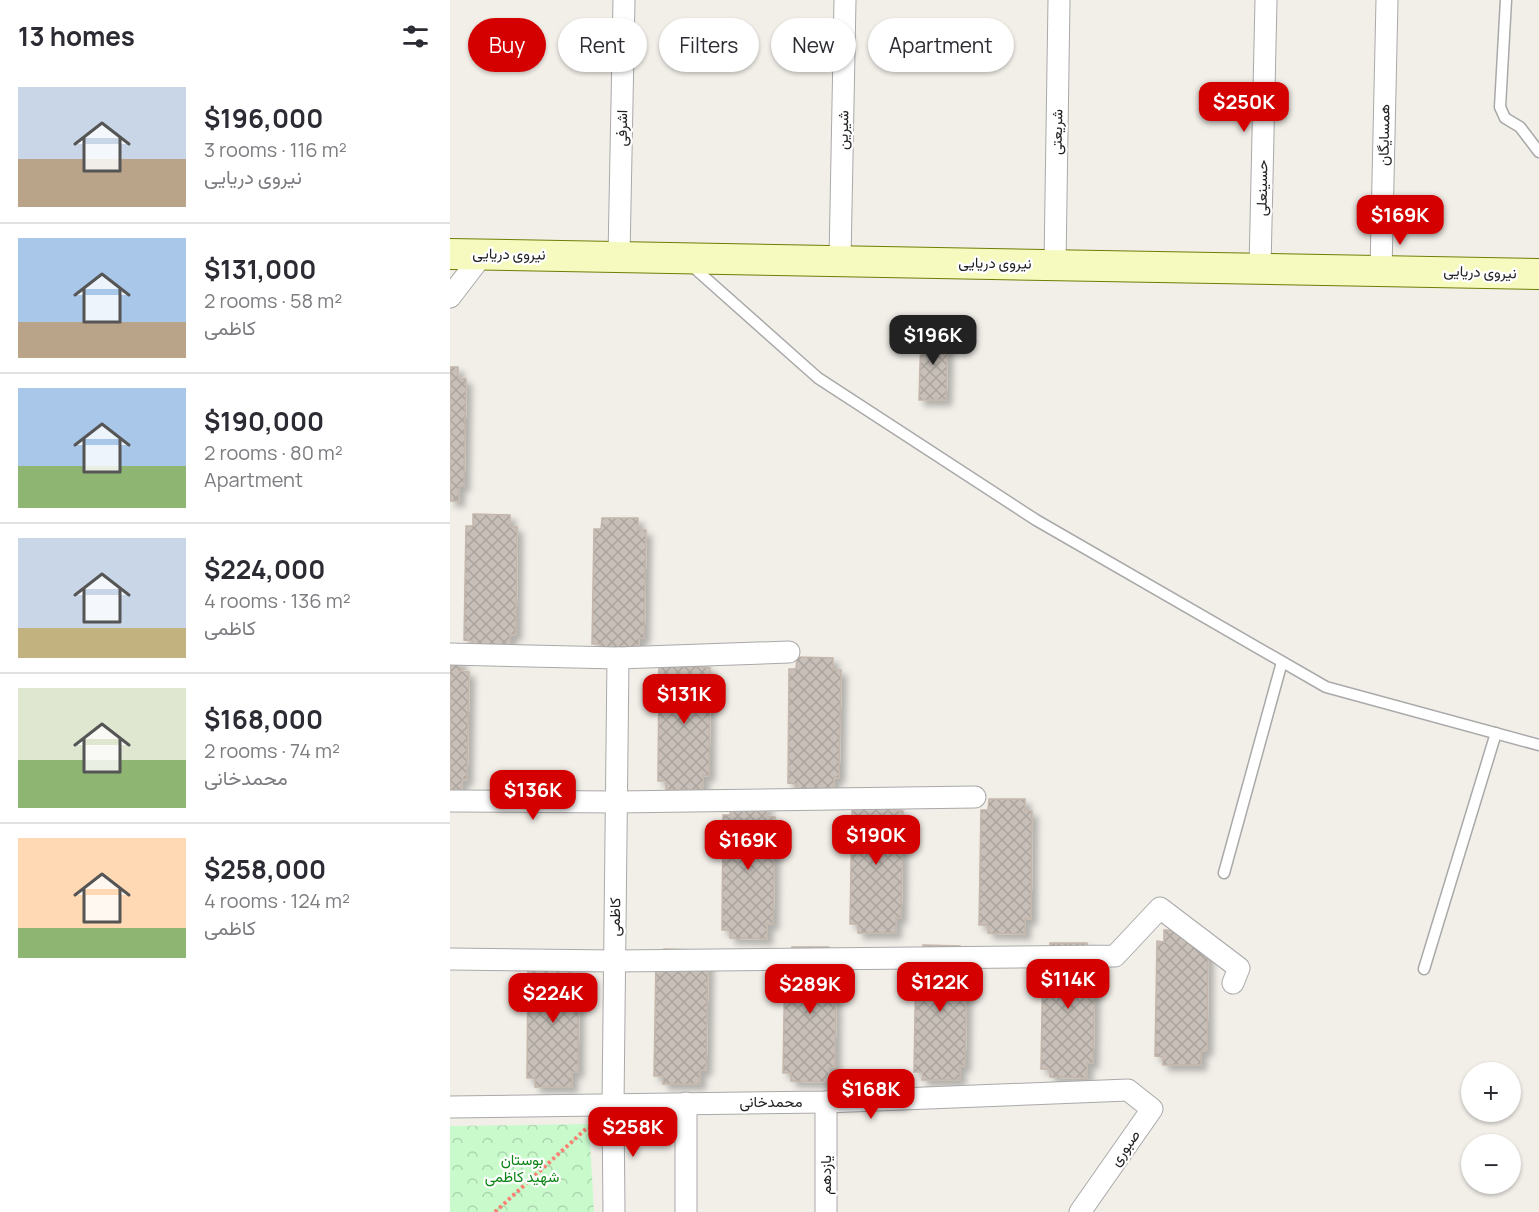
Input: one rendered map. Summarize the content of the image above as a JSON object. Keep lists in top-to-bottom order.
{
  "streets": {
    "main road": ["نیروی دریایی"],
    "street": [
      "اشرفی",
      "شیرین",
      "شریعتی",
      "همسایگان",
      "حسینعلی",
      "کاظمی",
      "محمدخانی",
      "صبوری",
      "یازدهم"
    ]
  },
  "crossings": [
    ["اشرفی", "نیروی دریایی"],
    ["شیرین", "نیروی دریایی"],
    ["شریعتی", "نیروی دریایی"],
    ["همسایگان", "نیروی دریایی"],
    ["حسینعلی", "نیروی دریایی"],
    ["کاظمی", "محمدخانی"],
    ["محمدخانی", "صبوری"],
    ["محمدخانی", "یازدهم"]
  ],
  "parks": ["بوستان شهید کاظمی"],
  "page": {
    "heading": "13 homes",
    "chip": [
      "Buy",
      "Rent",
      "Filters",
      "New",
      "Apartment"
    ],
    "list": [
      {
        "name": "$196,000",
        "note": "3 rooms · 116 m² · نیروی دریایی"
      },
      {
        "name": "$131,000",
        "note": "2 rooms · 58 m² · کاظمی"
      },
      {
        "name": "$190,000",
        "note": "2 rooms · 80 m² · Apartment"
      },
      {
        "name": "$224,000",
        "note": "4 rooms · 136 m² · کاظمی"
      },
      {
        "name": "$168,000",
        "note": "2 rooms · 74 m² · محمدخانی"
      },
      {
        "name": "$258,000",
        "note": "4 rooms · 124 m² · کاظمی"
      }
    ],
    "price": [
      "$250K",
      "$169K",
      "$196K",
      "$131K",
      "$136K",
      "$190K",
      "$169K",
      "$114K",
      "$122K",
      "$289K",
      "$224K",
      "$168K",
      "$258K"
    ],
    "map_buttons": ["+", "−"]
  }
}
